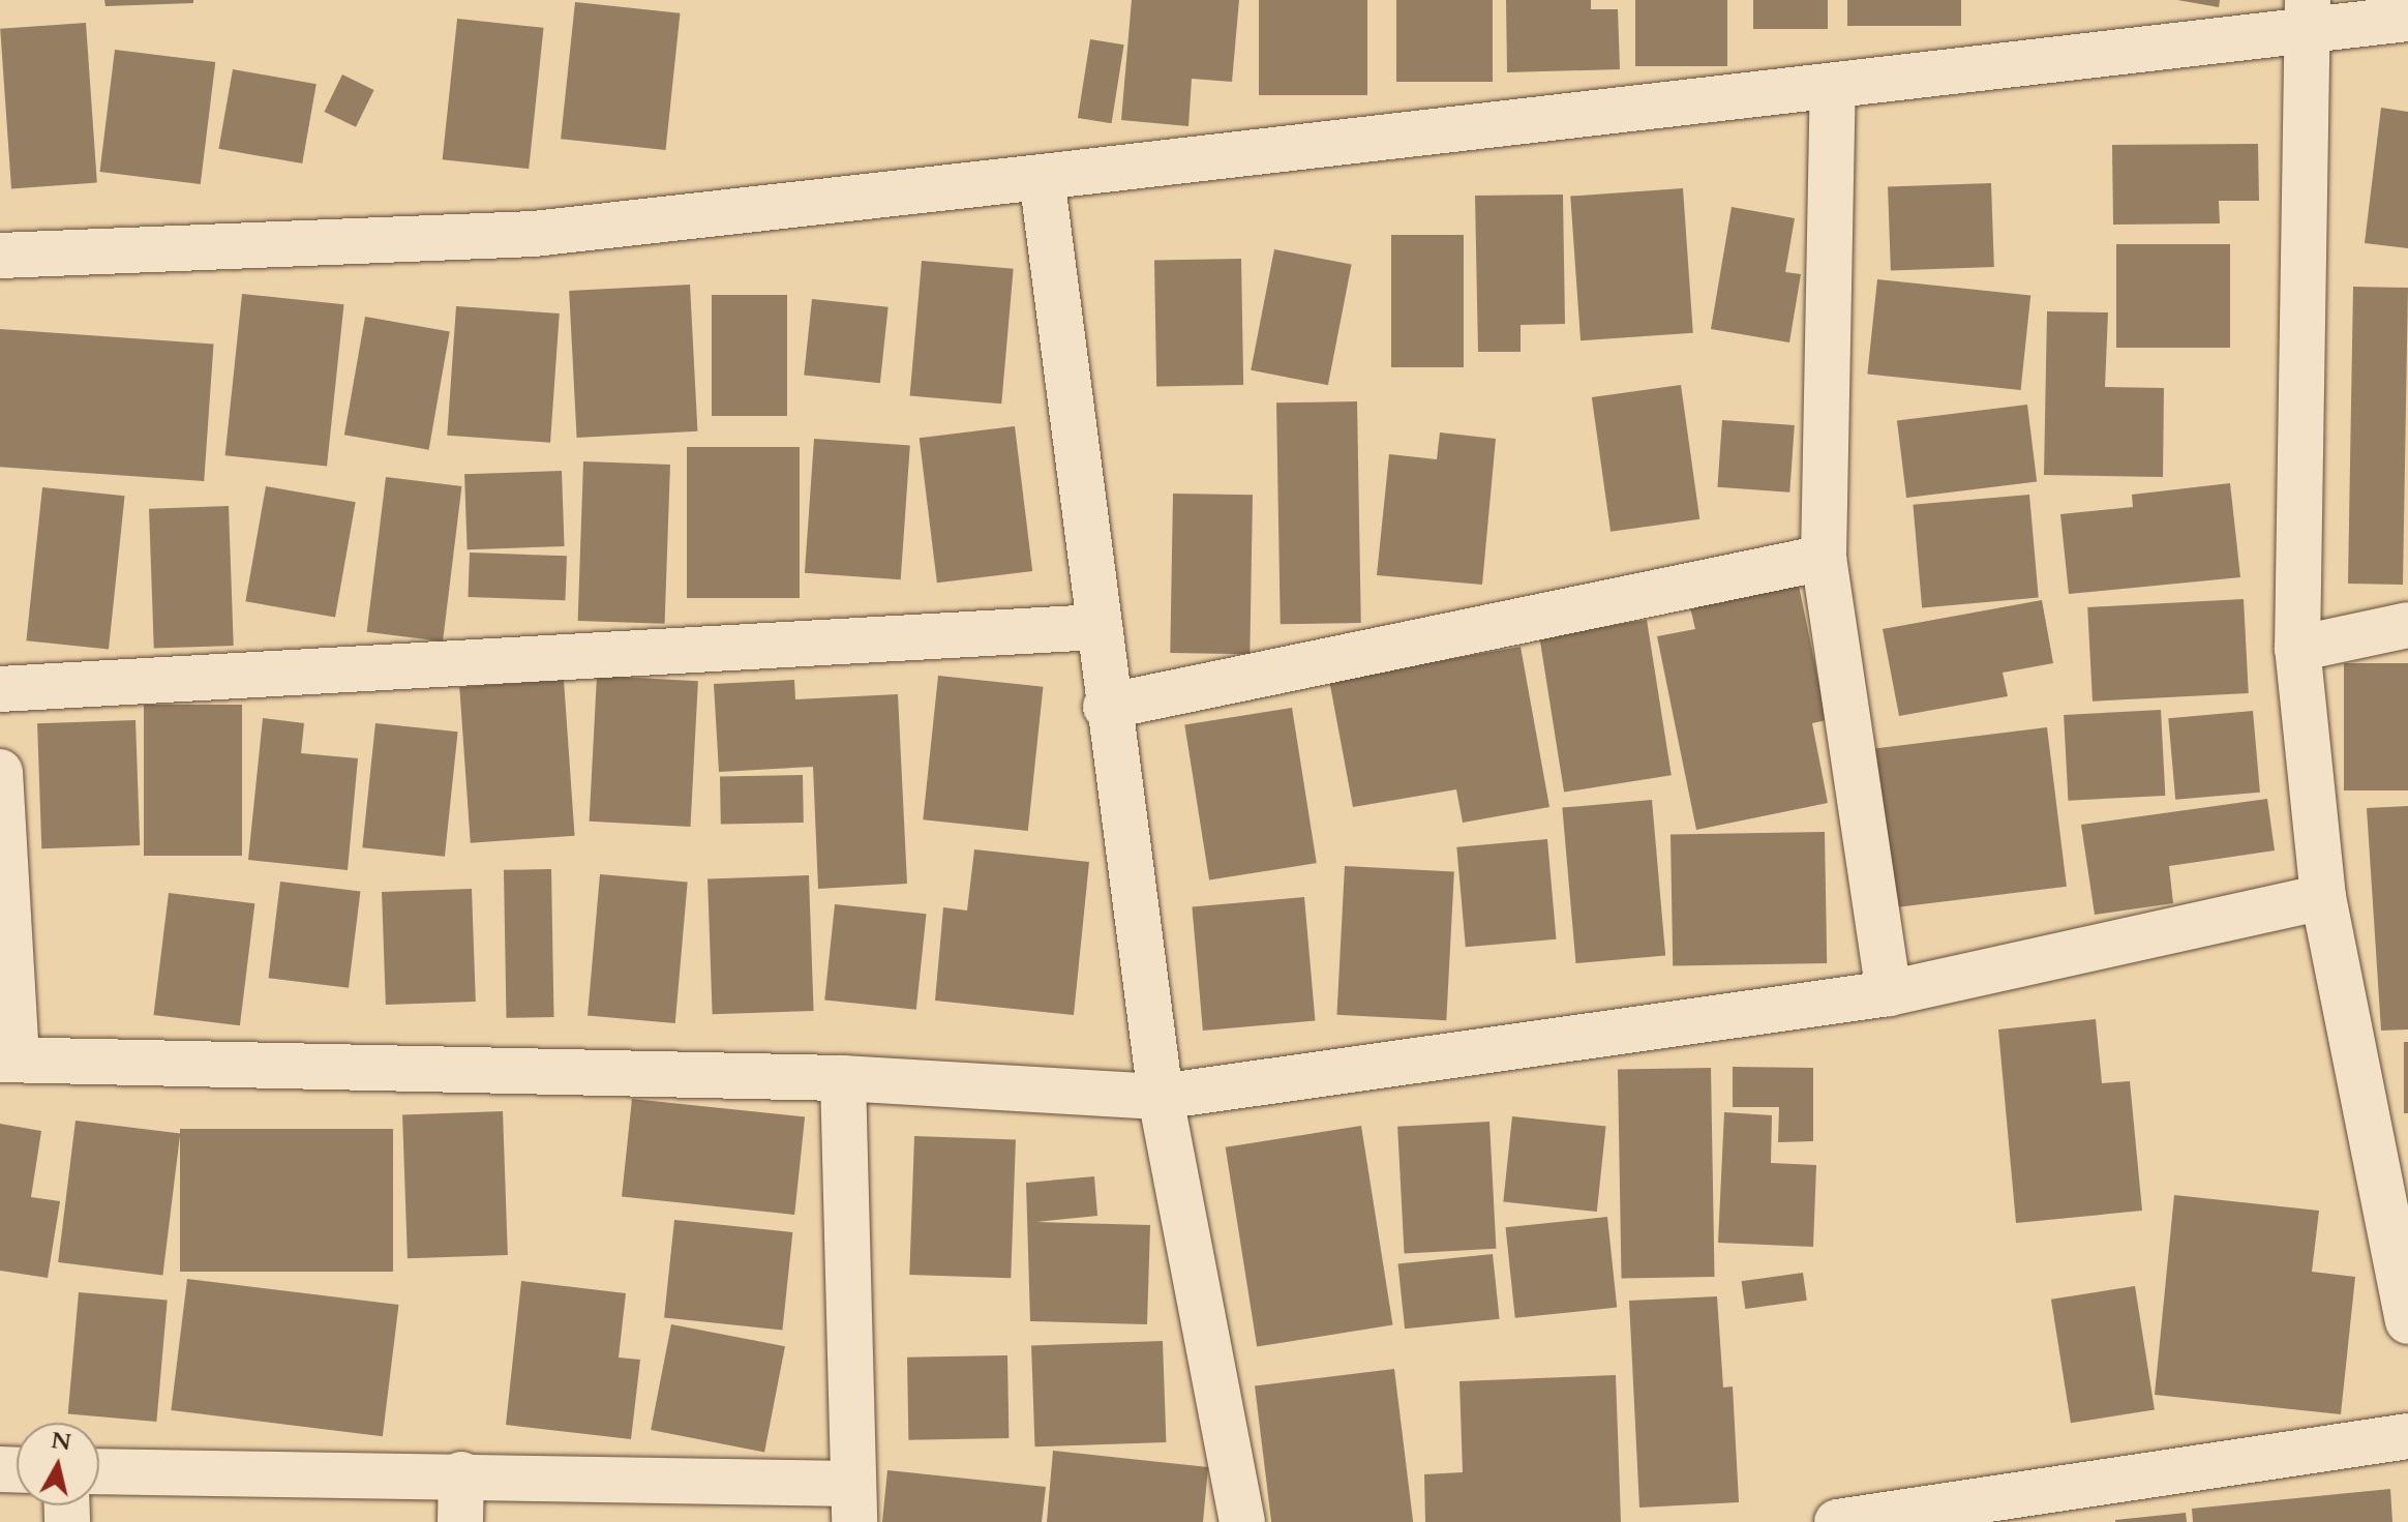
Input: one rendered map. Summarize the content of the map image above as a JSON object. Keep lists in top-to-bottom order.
{
  "north": "top"
}
